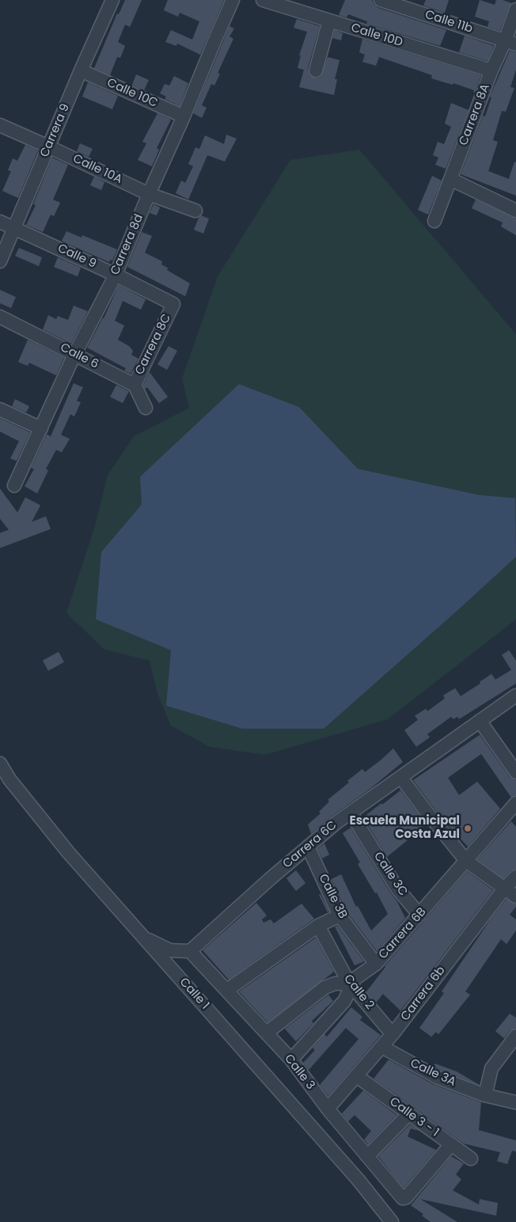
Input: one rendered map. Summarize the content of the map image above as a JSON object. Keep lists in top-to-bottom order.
{
  "streets": {
    "street": [
      "Calle 11b",
      "Calle 10D",
      "Calle 10C",
      "Carrera 8A",
      "Carrera 9",
      "Calle 10A",
      "Carrera 8d",
      "Calle 9",
      "Carrera 8C",
      "Calle 6",
      "Carrera 6C",
      "Calle 3C",
      "Calle 3B",
      "Carrera 6B",
      "Calle 2",
      "Calle 1",
      "Carrera 6b",
      "Calle 3",
      "Calle 3A",
      "Calle 3 - 1"
    ]
  },
  "crossings": [
    ["Calle 11b", "Carrera 8A"],
    ["Calle 10D", "Carrera 8A"],
    ["Calle 10C", "Carrera 9"],
    ["Calle 10C", "Carrera 8d"],
    ["Carrera 9", "Calle 10A"],
    ["Carrera 9", "Calle 9"],
    ["Calle 10A", "Carrera 8d"],
    ["Carrera 8d", "Calle 9"],
    ["Carrera 8d", "Calle 6"],
    ["Calle 9", "Carrera 8C"],
    ["Carrera 8C", "Calle 6"],
    ["Carrera 6C", "Calle 3C"],
    ["Carrera 6C", "Calle 3B"],
    ["Carrera 6C", "Calle 3"],
    ["Calle 3C", "Carrera 6B"],
    ["Calle 3B", "Carrera 6B"],
    ["Carrera 6B", "Calle 2"],
    ["Carrera 6B", "Calle 3"],
    ["Calle 2", "Carrera 6b"],
    ["Carrera 6b", "Calle 3"],
    ["Carrera 6b", "Calle 3A"],
    ["Carrera 6b", "Calle 3 - 1"],
    ["Calle 3", "Calle 3 - 1"]
  ],
  "places": ["Escuela Municipal Costa Azul"]
}
